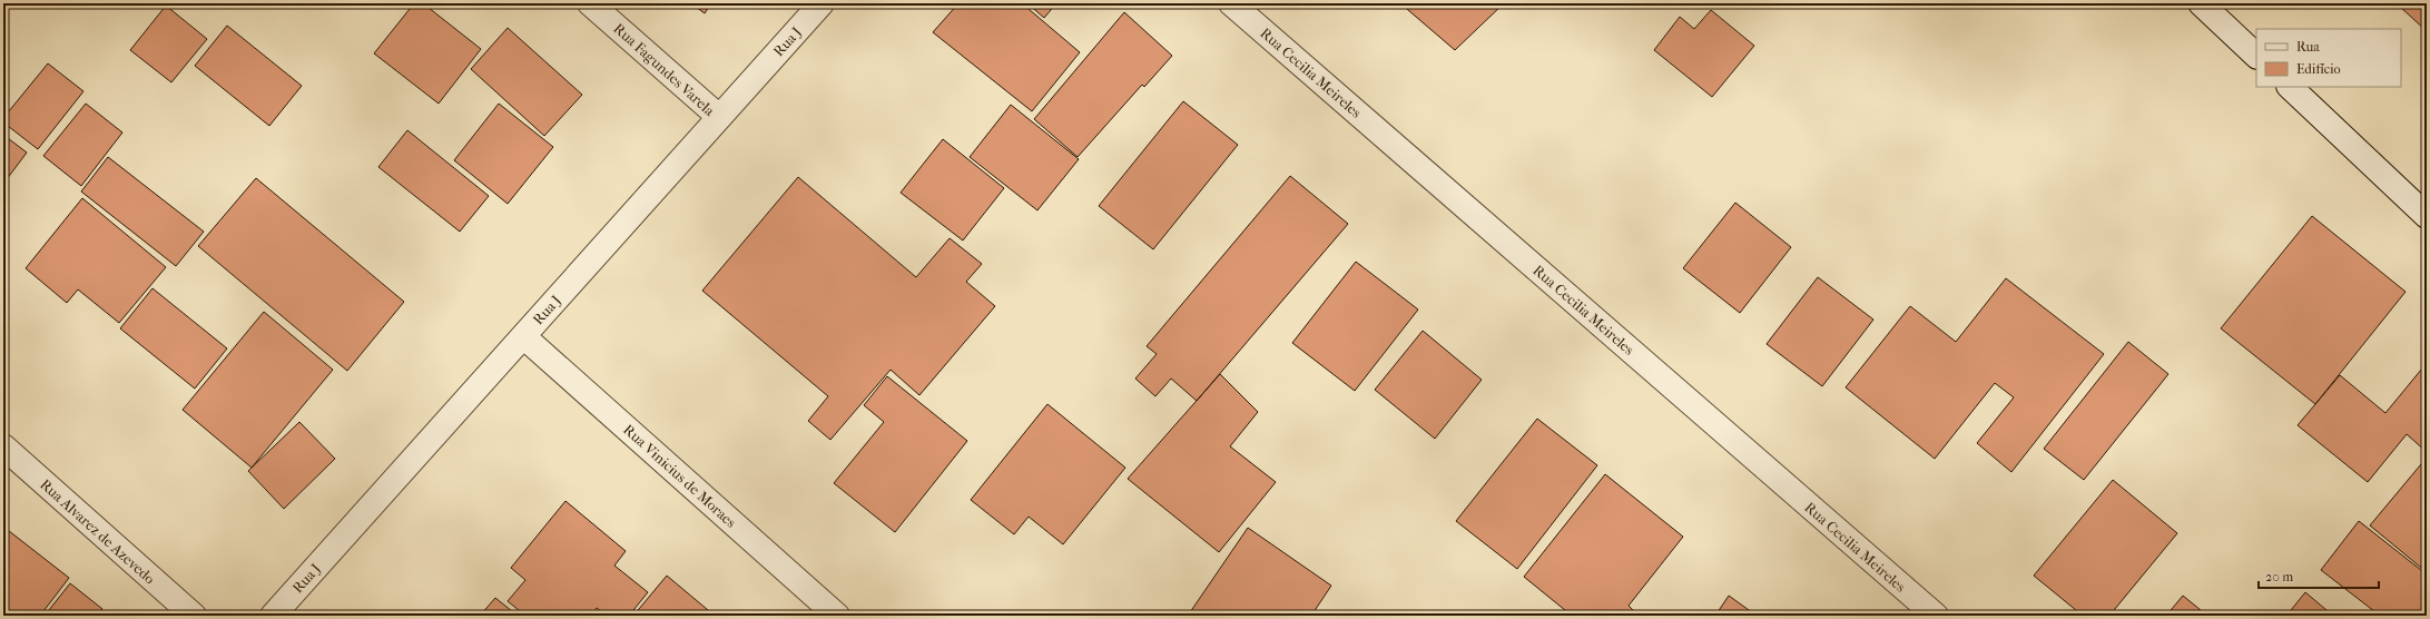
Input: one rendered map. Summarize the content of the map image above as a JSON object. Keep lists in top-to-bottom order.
{
  "streets": {
    "street": [
      "Rua J",
      "Rua Fagundes Varela",
      "Rua Cecilia Meireles",
      "Rua Vinicius de Moraes",
      "Rua Alvarez de Azevedo"
    ]
  },
  "crossings": [
    ["Rua J", "Rua Fagundes Varela"],
    ["Rua J", "Rua Vinicius de Moraes"]
  ],
  "legend": ["Rua", "Edifício"],
  "scale_bar": "20 m"
}
